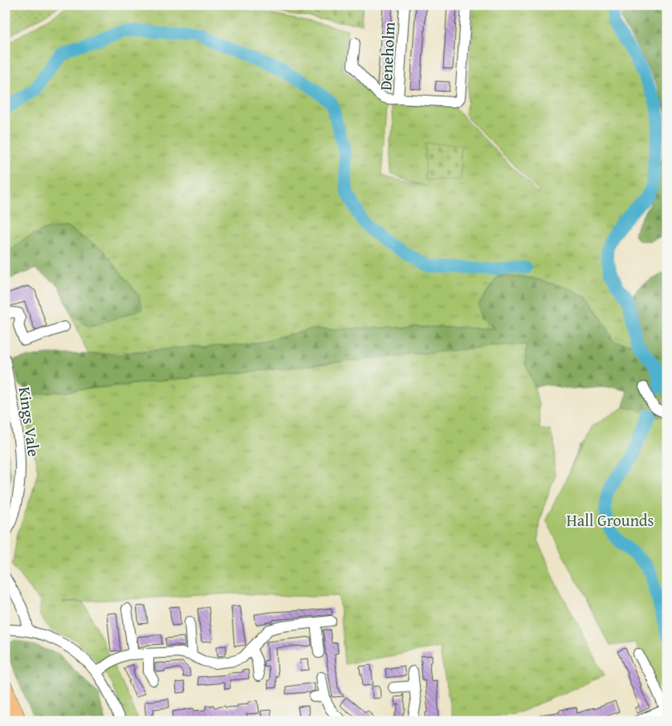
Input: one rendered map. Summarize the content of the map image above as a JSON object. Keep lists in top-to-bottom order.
{
  "streets": {
    "street": ["Deneholm", "Kings Vale"]
  },
  "parks": ["Hall Grounds"]
}
